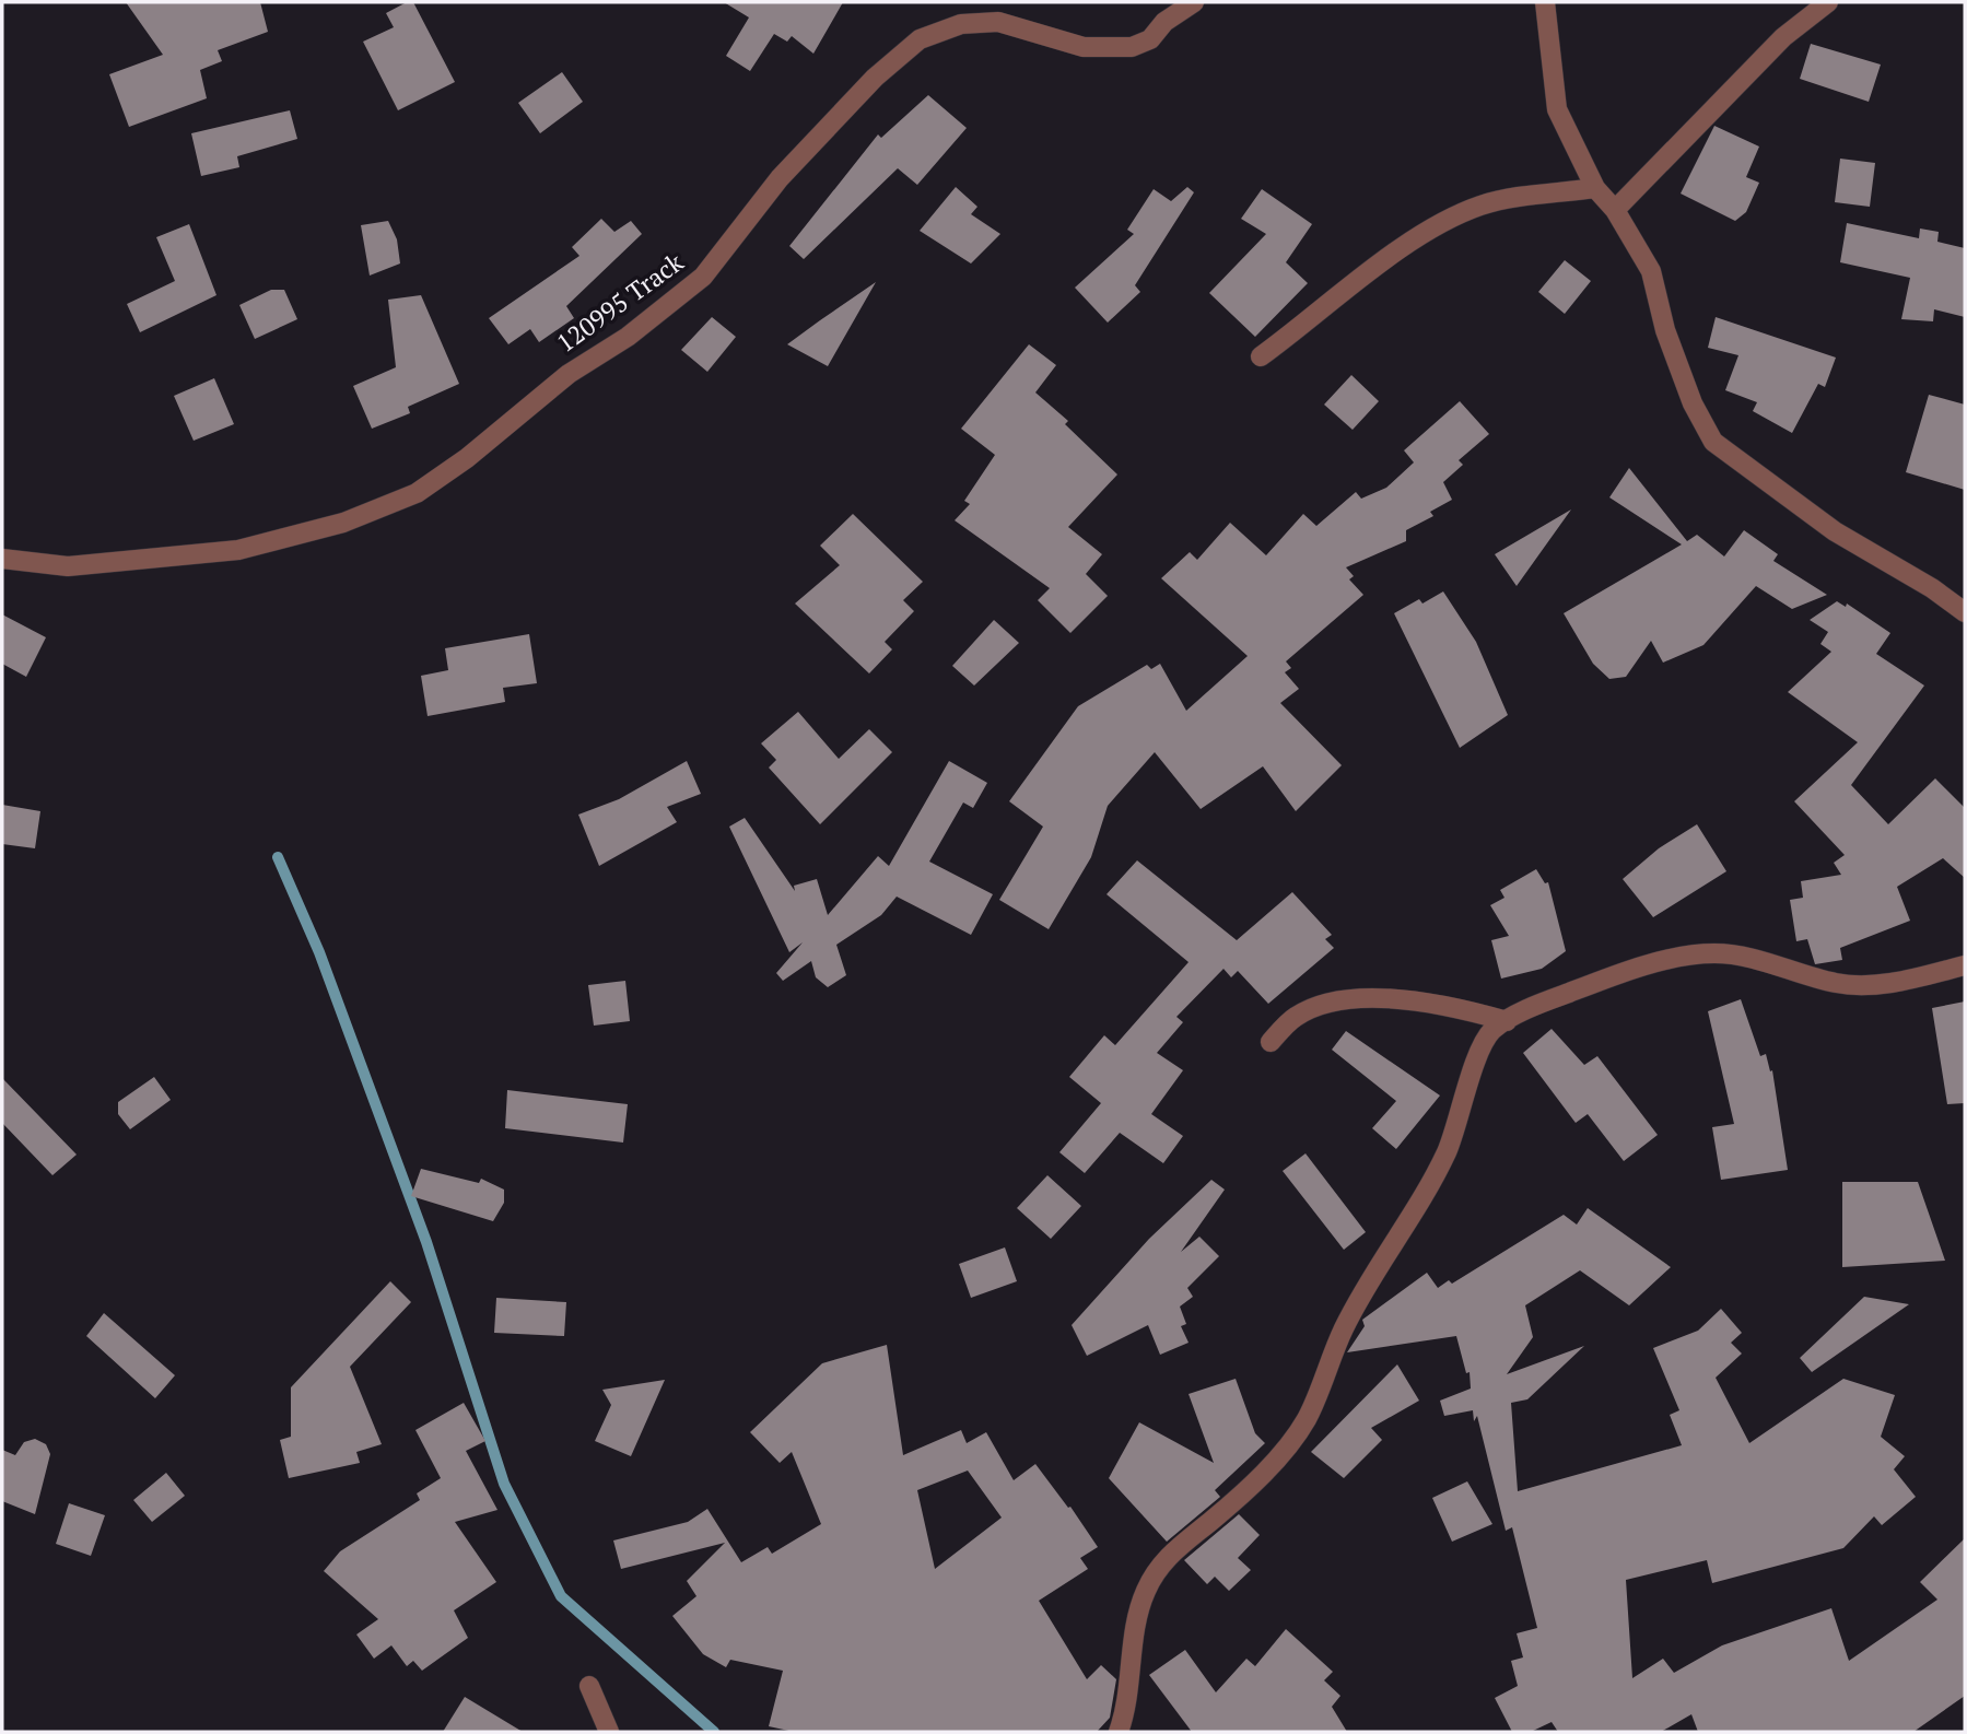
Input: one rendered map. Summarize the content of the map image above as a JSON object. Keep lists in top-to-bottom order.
{
  "streets": {
    "street": ["120995 Track"]
  }
}
